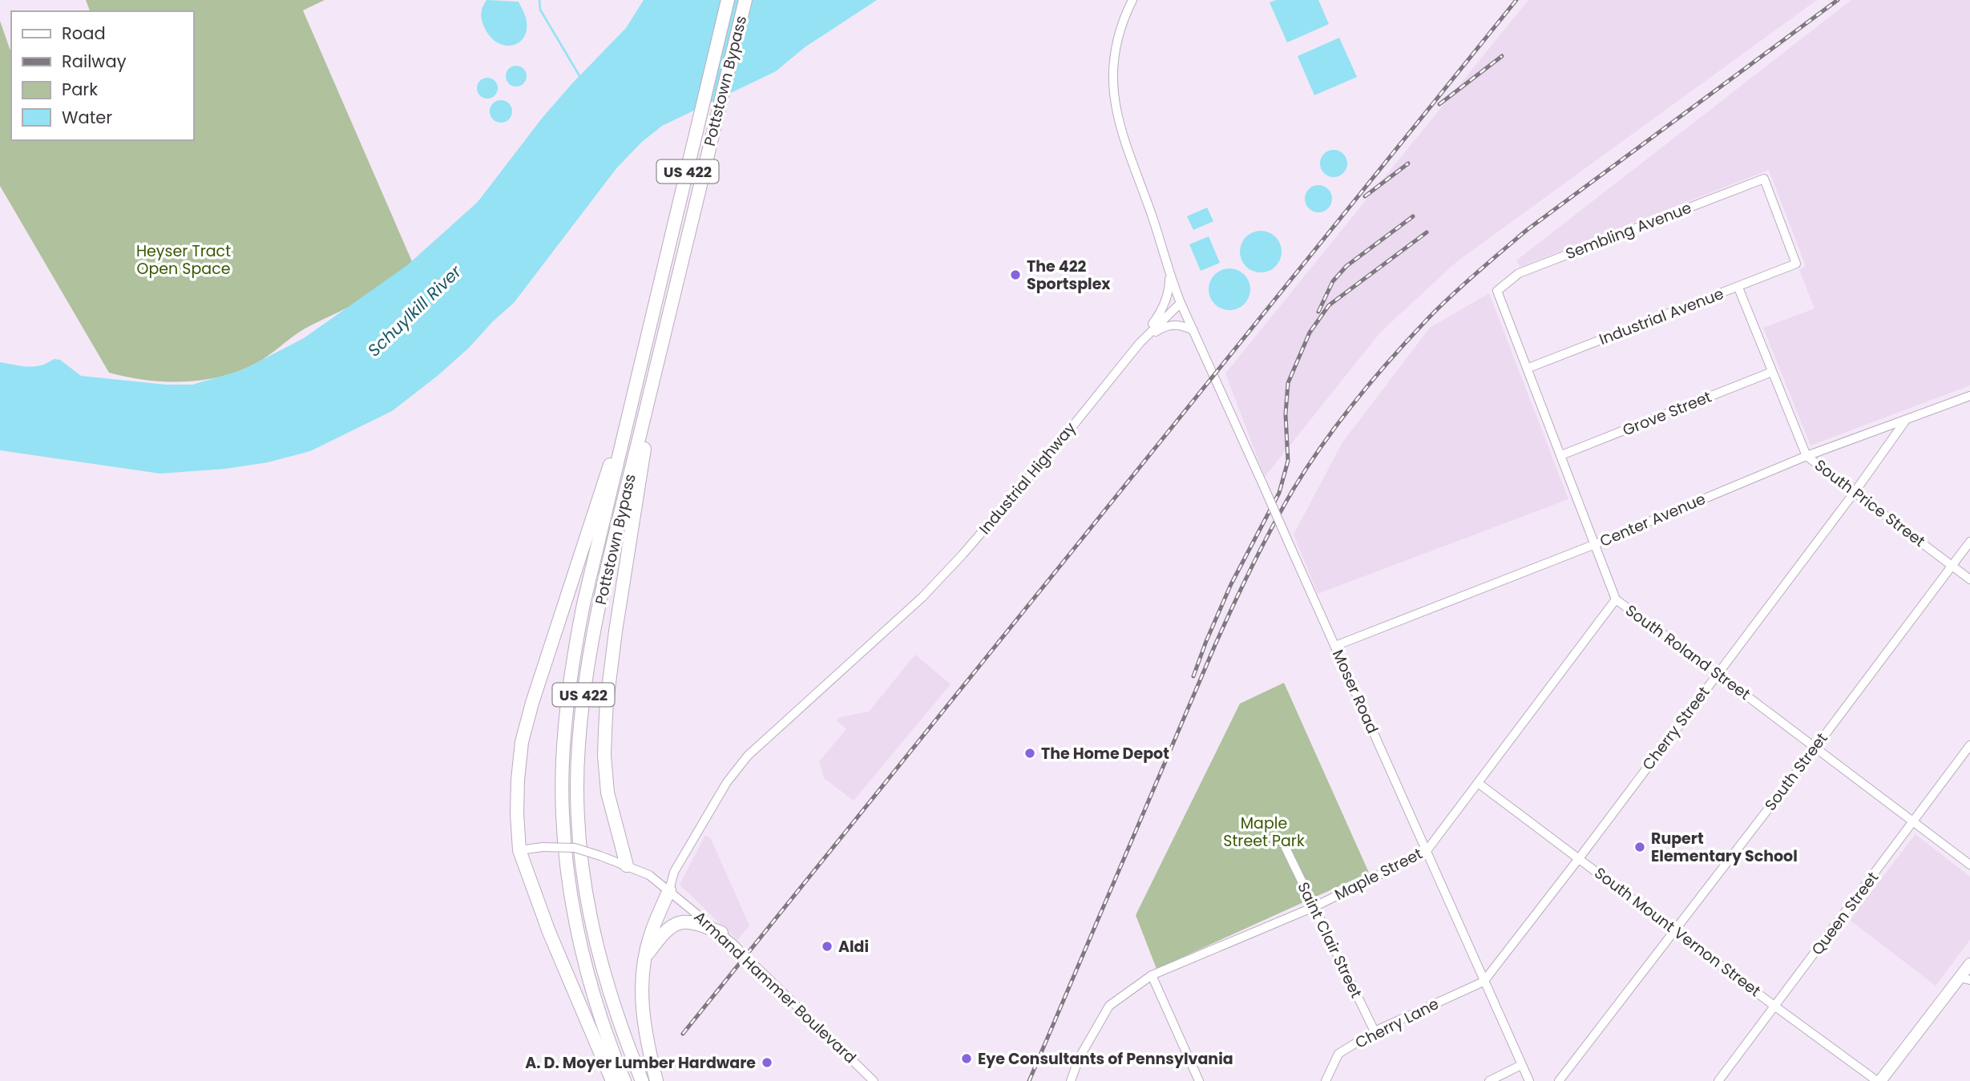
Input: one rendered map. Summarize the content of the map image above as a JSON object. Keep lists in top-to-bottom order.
{
  "streets": {
    "highway": ["Pottstown Bypass", "US 422"],
    "street": [
      "Sembling Avenue",
      "Industrial Avenue",
      "Grove Street",
      "Industrial Highway",
      "South Price Street",
      "Center Avenue",
      "South Roland Street",
      "Moser Road",
      "Cherry Street",
      "South Street",
      "Maple Street",
      "Queen Street",
      "South Mount Vernon Street",
      "Saint Clair Street",
      "Armand Hammer Boulevard",
      "Cherry Lane"
    ]
  },
  "crossings": [
    ["Sembling Avenue", "Industrial Avenue"],
    ["Sembling Avenue", "South Roland Street"],
    ["Industrial Avenue", "South Price Street"],
    ["Industrial Avenue", "South Roland Street"],
    ["Grove Street", "South Price Street"],
    ["Grove Street", "South Roland Street"],
    ["Industrial Highway", "Moser Road"],
    ["Industrial Highway", "Armand Hammer Boulevard"],
    ["South Price Street", "Center Avenue"],
    ["South Price Street", "Cherry Street"],
    ["South Price Street", "South Street"],
    ["Center Avenue", "South Roland Street"],
    ["Center Avenue", "Moser Road"],
    ["Center Avenue", "Cherry Street"],
    ["South Roland Street", "Cherry Street"],
    ["South Roland Street", "South Street"],
    ["South Roland Street", "Maple Street"],
    ["South Roland Street", "Queen Street"],
    ["Moser Road", "Cherry Street"],
    ["Moser Road", "Maple Street"],
    ["Moser Road", "Cherry Lane"],
    ["Cherry Street", "South Mount Vernon Street"],
    ["Cherry Street", "Cherry Lane"],
    ["South Street", "South Mount Vernon Street"],
    ["Maple Street", "South Mount Vernon Street"],
    ["Maple Street", "Saint Clair Street"],
    ["Queen Street", "South Mount Vernon Street"],
    ["Saint Clair Street", "Cherry Lane"]
  ],
  "water": ["Schuylkill River"],
  "parks": ["Heyser Tract Open Space", "Maple Street Park"],
  "places": [
    "The 422 Sportsplex",
    "The Home Depot",
    "Rupert Elementary School",
    "Aldi",
    "Eye Consultants of Pennsylvania",
    "A. D. Moyer Lumber Hardware"
  ],
  "legend": [
    "Road",
    "Railway",
    "Park",
    "Water"
  ]
}
